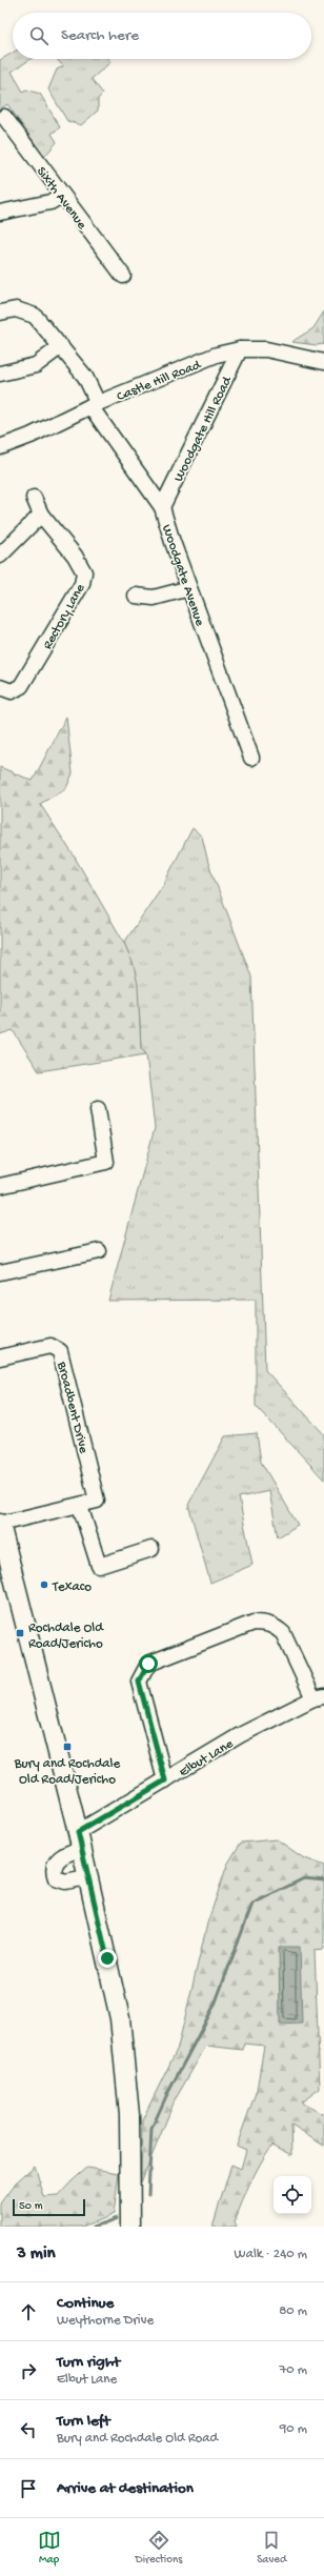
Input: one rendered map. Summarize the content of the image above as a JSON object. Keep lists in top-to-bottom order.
{
  "streets": {
    "street": [
      "Sixth Avenue",
      "Castle Hill Road",
      "Woodgate Hill Road",
      "Woodgate Avenue",
      "Rectory Lane",
      "Broadbent Drive",
      "Elbut Lane"
    ]
  },
  "crossings": [
    ["Castle Hill Road", "Woodgate Hill Road"],
    ["Castle Hill Road", "Woodgate Avenue"],
    ["Woodgate Hill Road", "Woodgate Avenue"]
  ],
  "places": {
    "other": ["Texaco"],
    "transit": ["Rochdale Old Road/Jericho", "Bury and Rochdale Old Road/Jericho"]
  },
  "scale_bar": "50 m",
  "page": {
    "search": "Search here",
    "scale": "50 m",
    "heading": ["3 min", "Walk · 240 m"],
    "list": [
      ["Continue", "Weythorne Drive", "80 m"],
      ["Turn right", "Elbut Lane", "70 m"],
      ["Turn left", "Bury and Rochdale Old Road", "90 m"],
      "Arrive at destination"
    ],
    "nav": ["Map", "Directions", "Saved"]
  }
}
